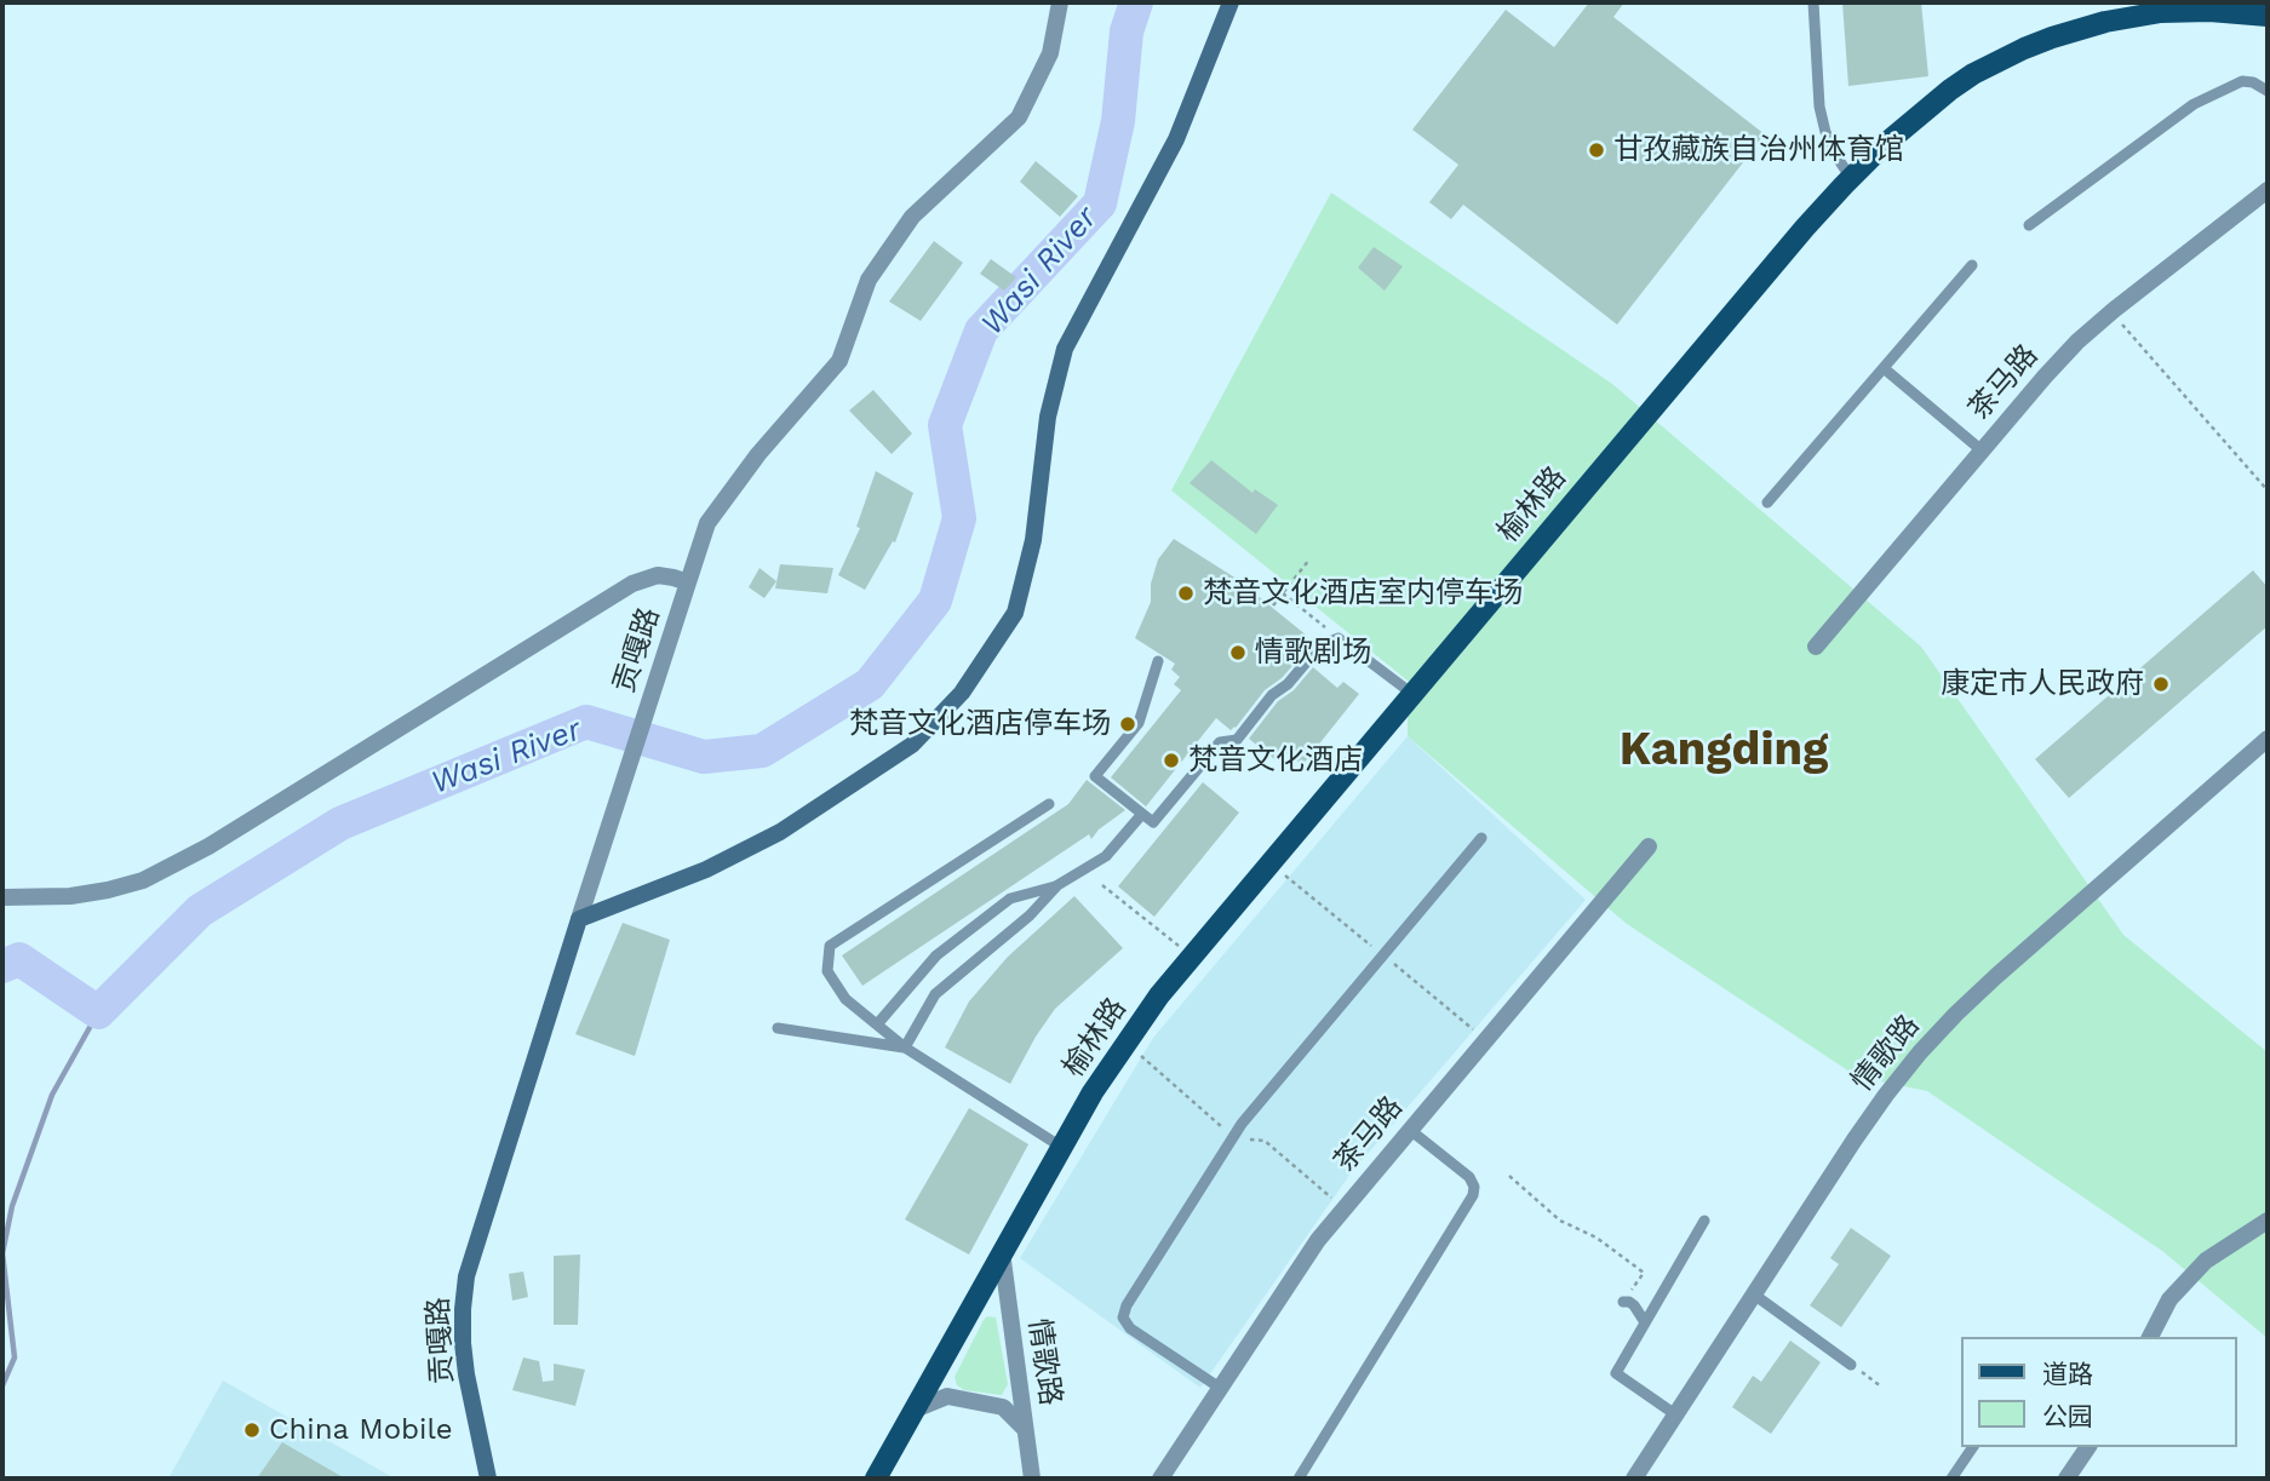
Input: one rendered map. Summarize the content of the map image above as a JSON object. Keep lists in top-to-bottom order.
{
  "streets": {
    "main road": ["榆林路", "贡嘎路"],
    "street": ["茶马路", "情歌路"]
  },
  "crossings": [
    ["榆林路", "情歌路"]
  ],
  "districts": ["Kangding"],
  "water": ["Wasi River"],
  "places": [
    "甘孜藏族自治州体育馆",
    "梵音文化酒店室内停车场",
    "情歌剧场",
    "康定市人民政府",
    "梵音文化酒店停车场",
    "梵音文化酒店",
    "China Mobile"
  ],
  "legend": ["道路", "公园"]
}
